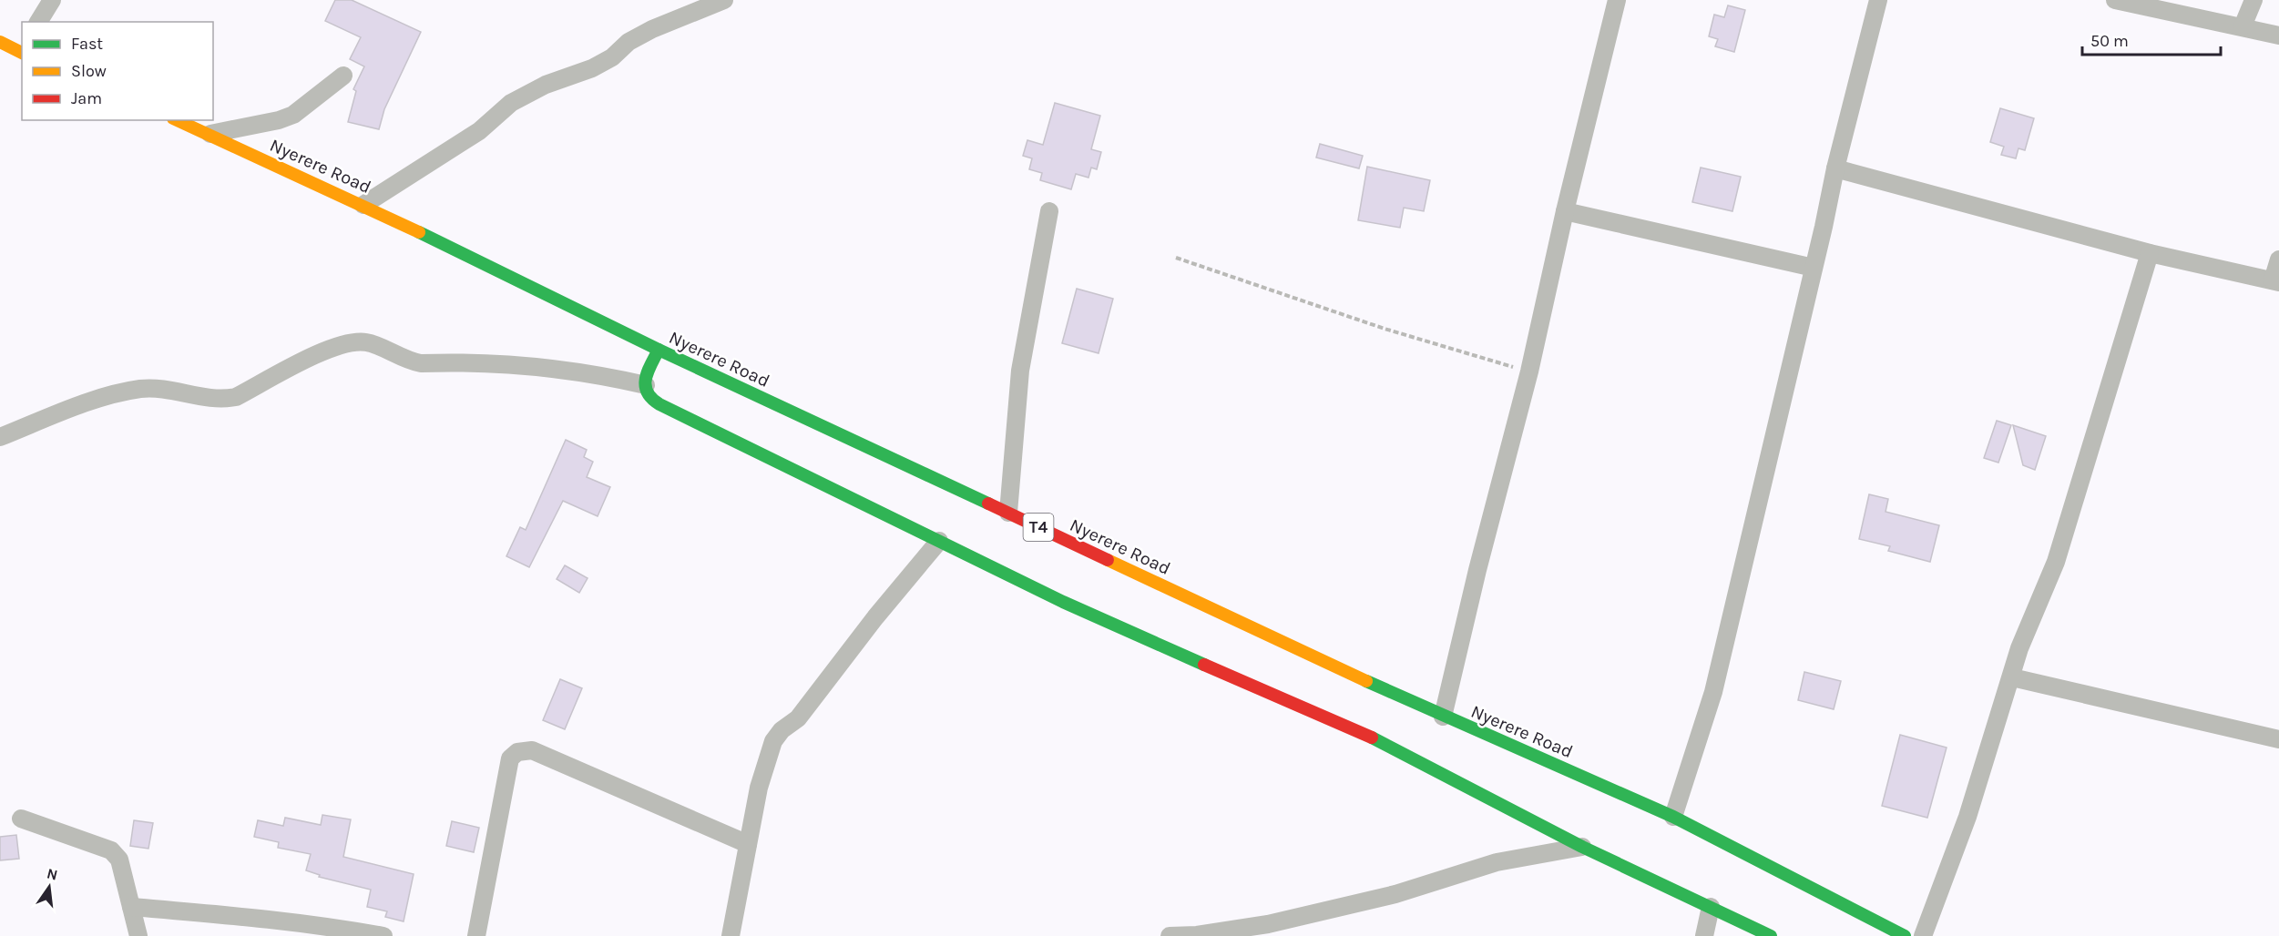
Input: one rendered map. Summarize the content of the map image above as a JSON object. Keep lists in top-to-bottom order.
{
  "streets": {
    "main road": ["Nyerere Road", "T4"]
  },
  "legend": ["Fast", "Slow", "Jam"],
  "scale_bar": "50 m",
  "north": "top"
}
